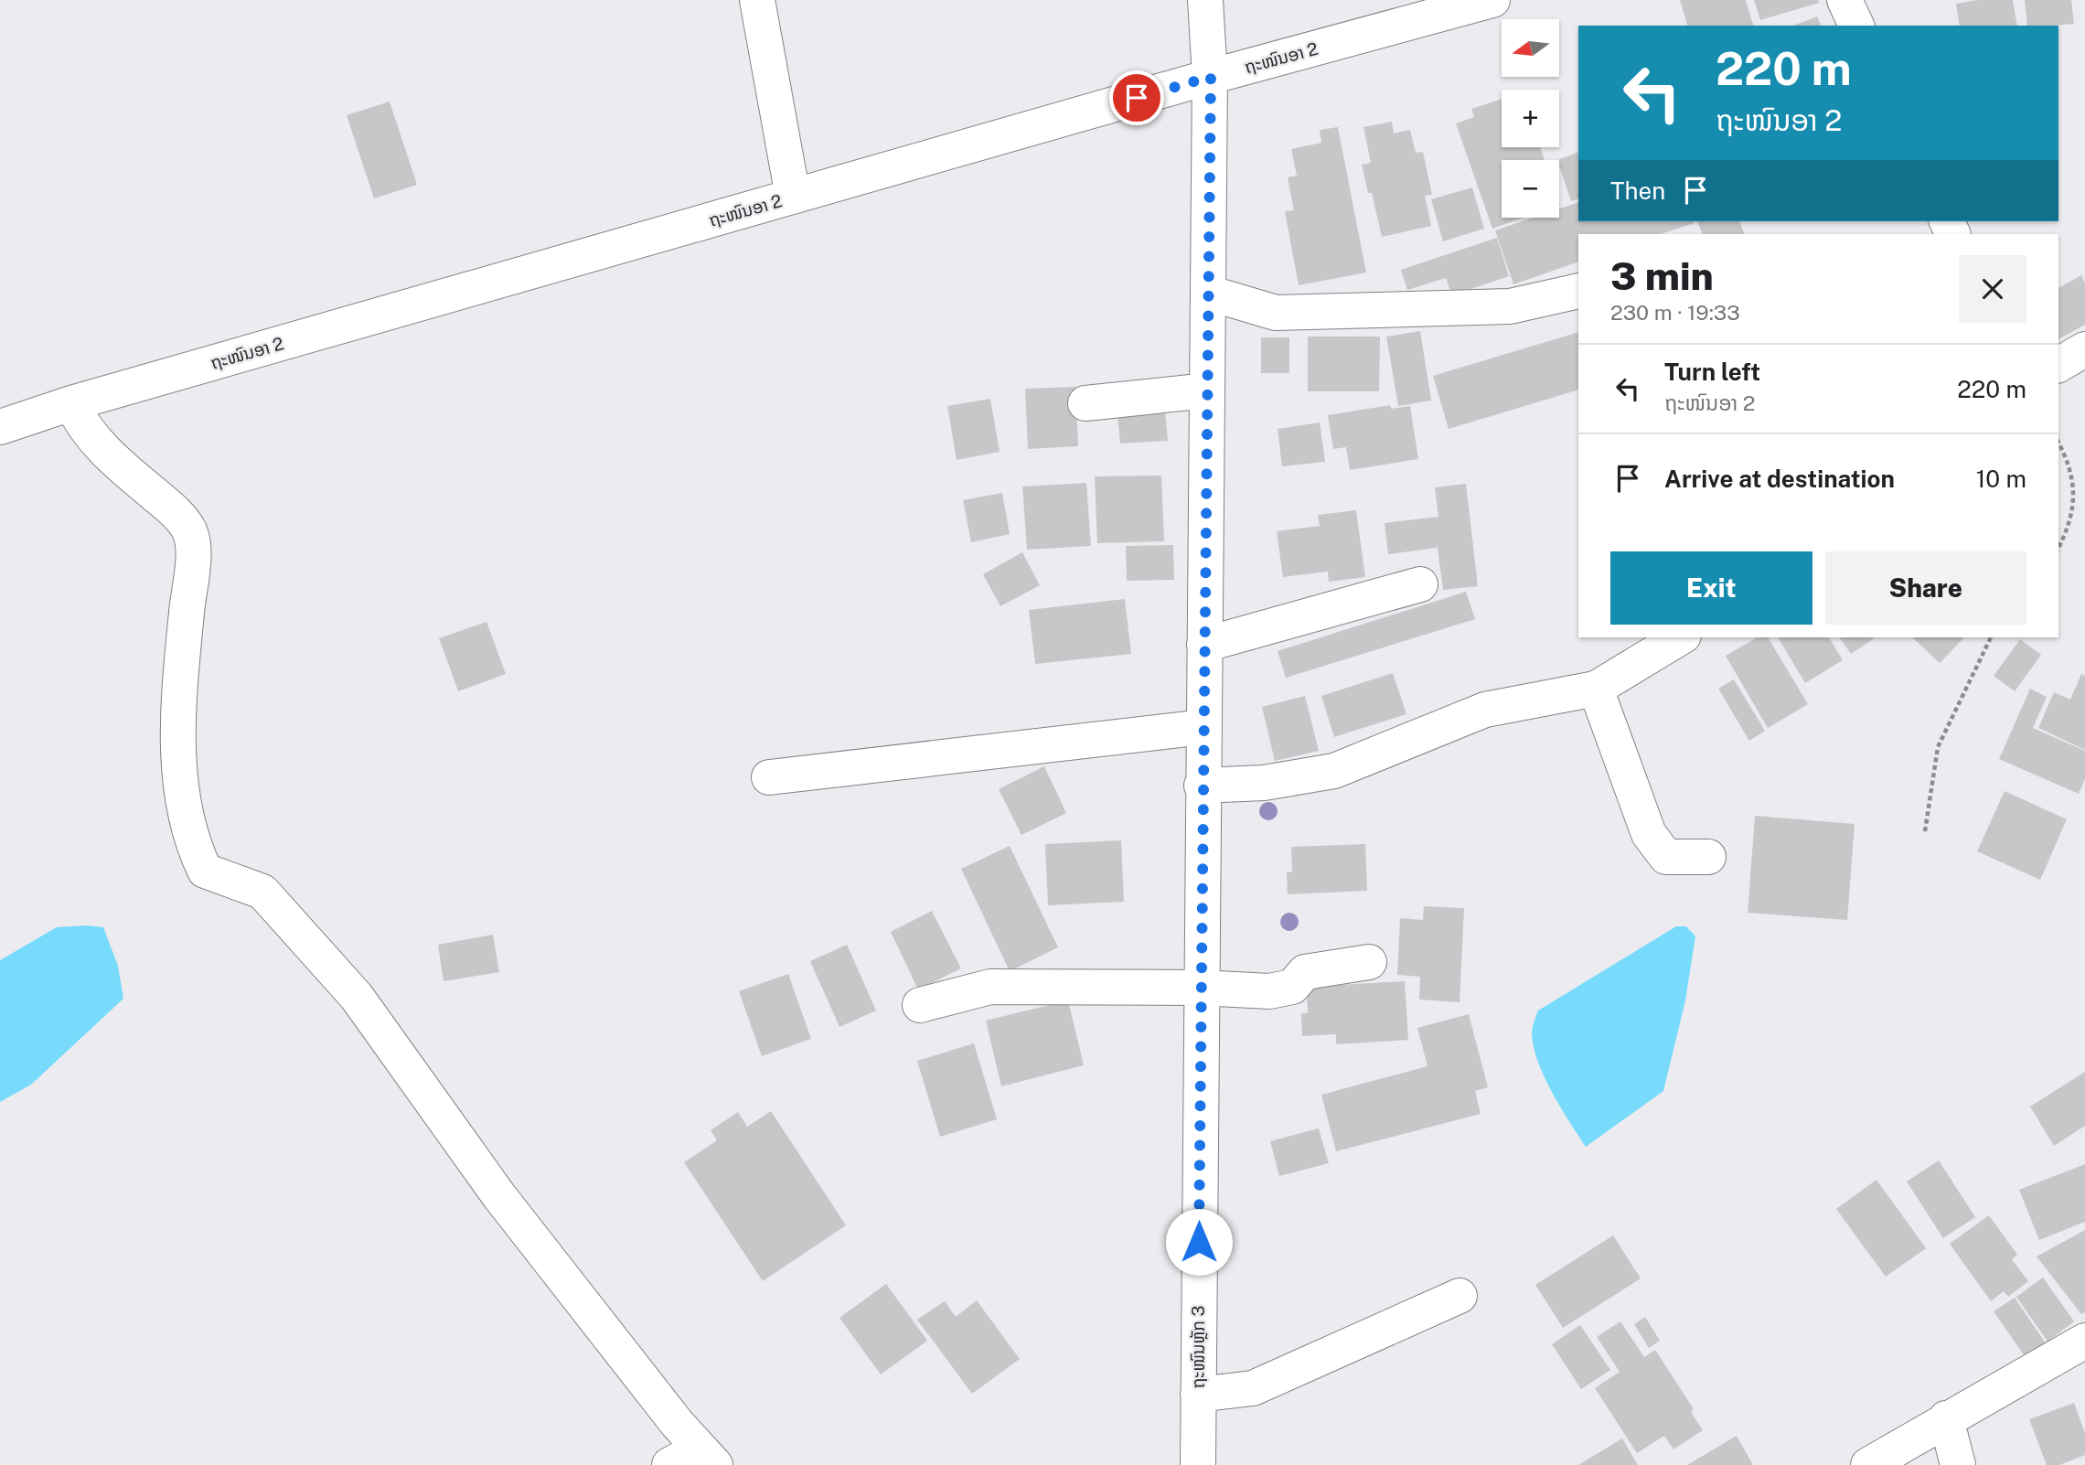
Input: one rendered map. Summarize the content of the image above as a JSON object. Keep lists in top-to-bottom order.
{
  "streets": {
    "street": ["ຖະໜົນອາ 2", "ຖະໜົນຫຼັກ 3"]
  },
  "crossings": [
    ["ຖະໜົນອາ 2", "ຖະໜົນຫຼັກ 3"]
  ],
  "north": "left",
  "page": {
    "map_buttons": ["+", "−"],
    "turn": ["220 m", "ຖະໜົນອາ 2"],
    "then": "Then",
    "heading": ["3 min", "230 m · 19:33"],
    "list": [
      {
        "name": "Turn left",
        "note": "ຖະໜົນອາ 2",
        "value": "220 m"
      },
      {
        "name": "Arrive at destination",
        "value": "10 m"
      }
    ],
    "buttons": ["Exit", "Share"]
  }
}
